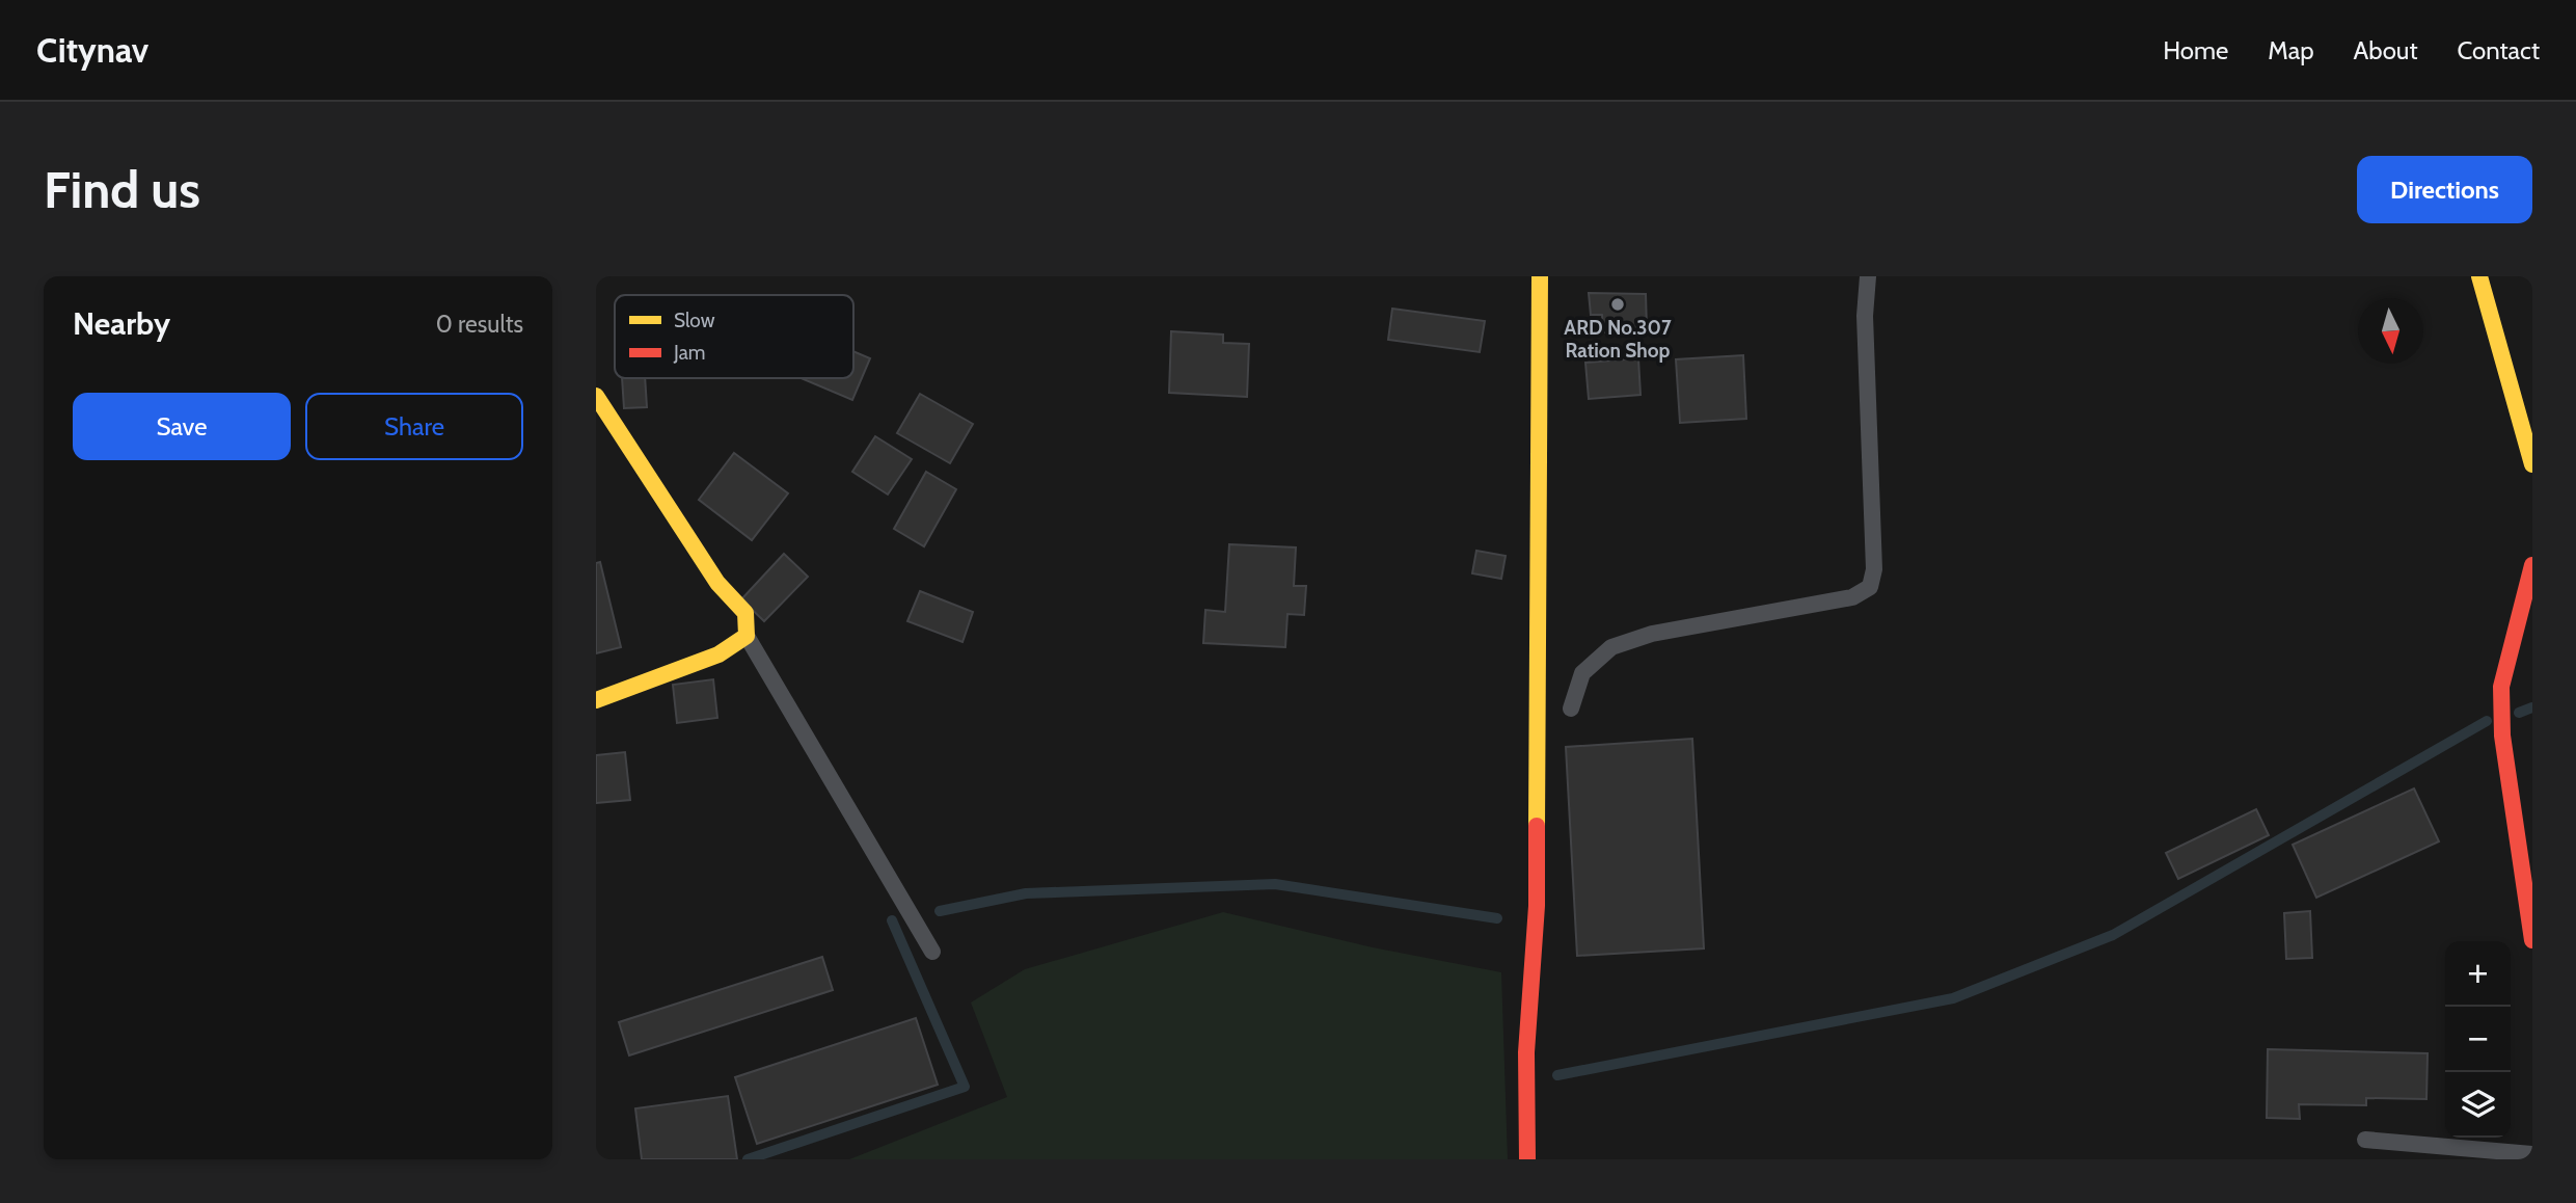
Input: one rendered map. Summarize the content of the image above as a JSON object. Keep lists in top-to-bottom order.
{
  "places": ["ARD No.307 Ration Shop"],
  "legend": ["Slow", "Jam"],
  "north": "bottom",
  "page": {
    "header": "Citynav",
    "nav": [
      "Home",
      "Map",
      "About",
      "Contact"
    ],
    "buttons": [
      "Directions",
      ["Save", "Share"]
    ],
    "title": "Find us",
    "heading": ["Nearby", "0 results"],
    "map_buttons": ["+", "−"]
  }
}
